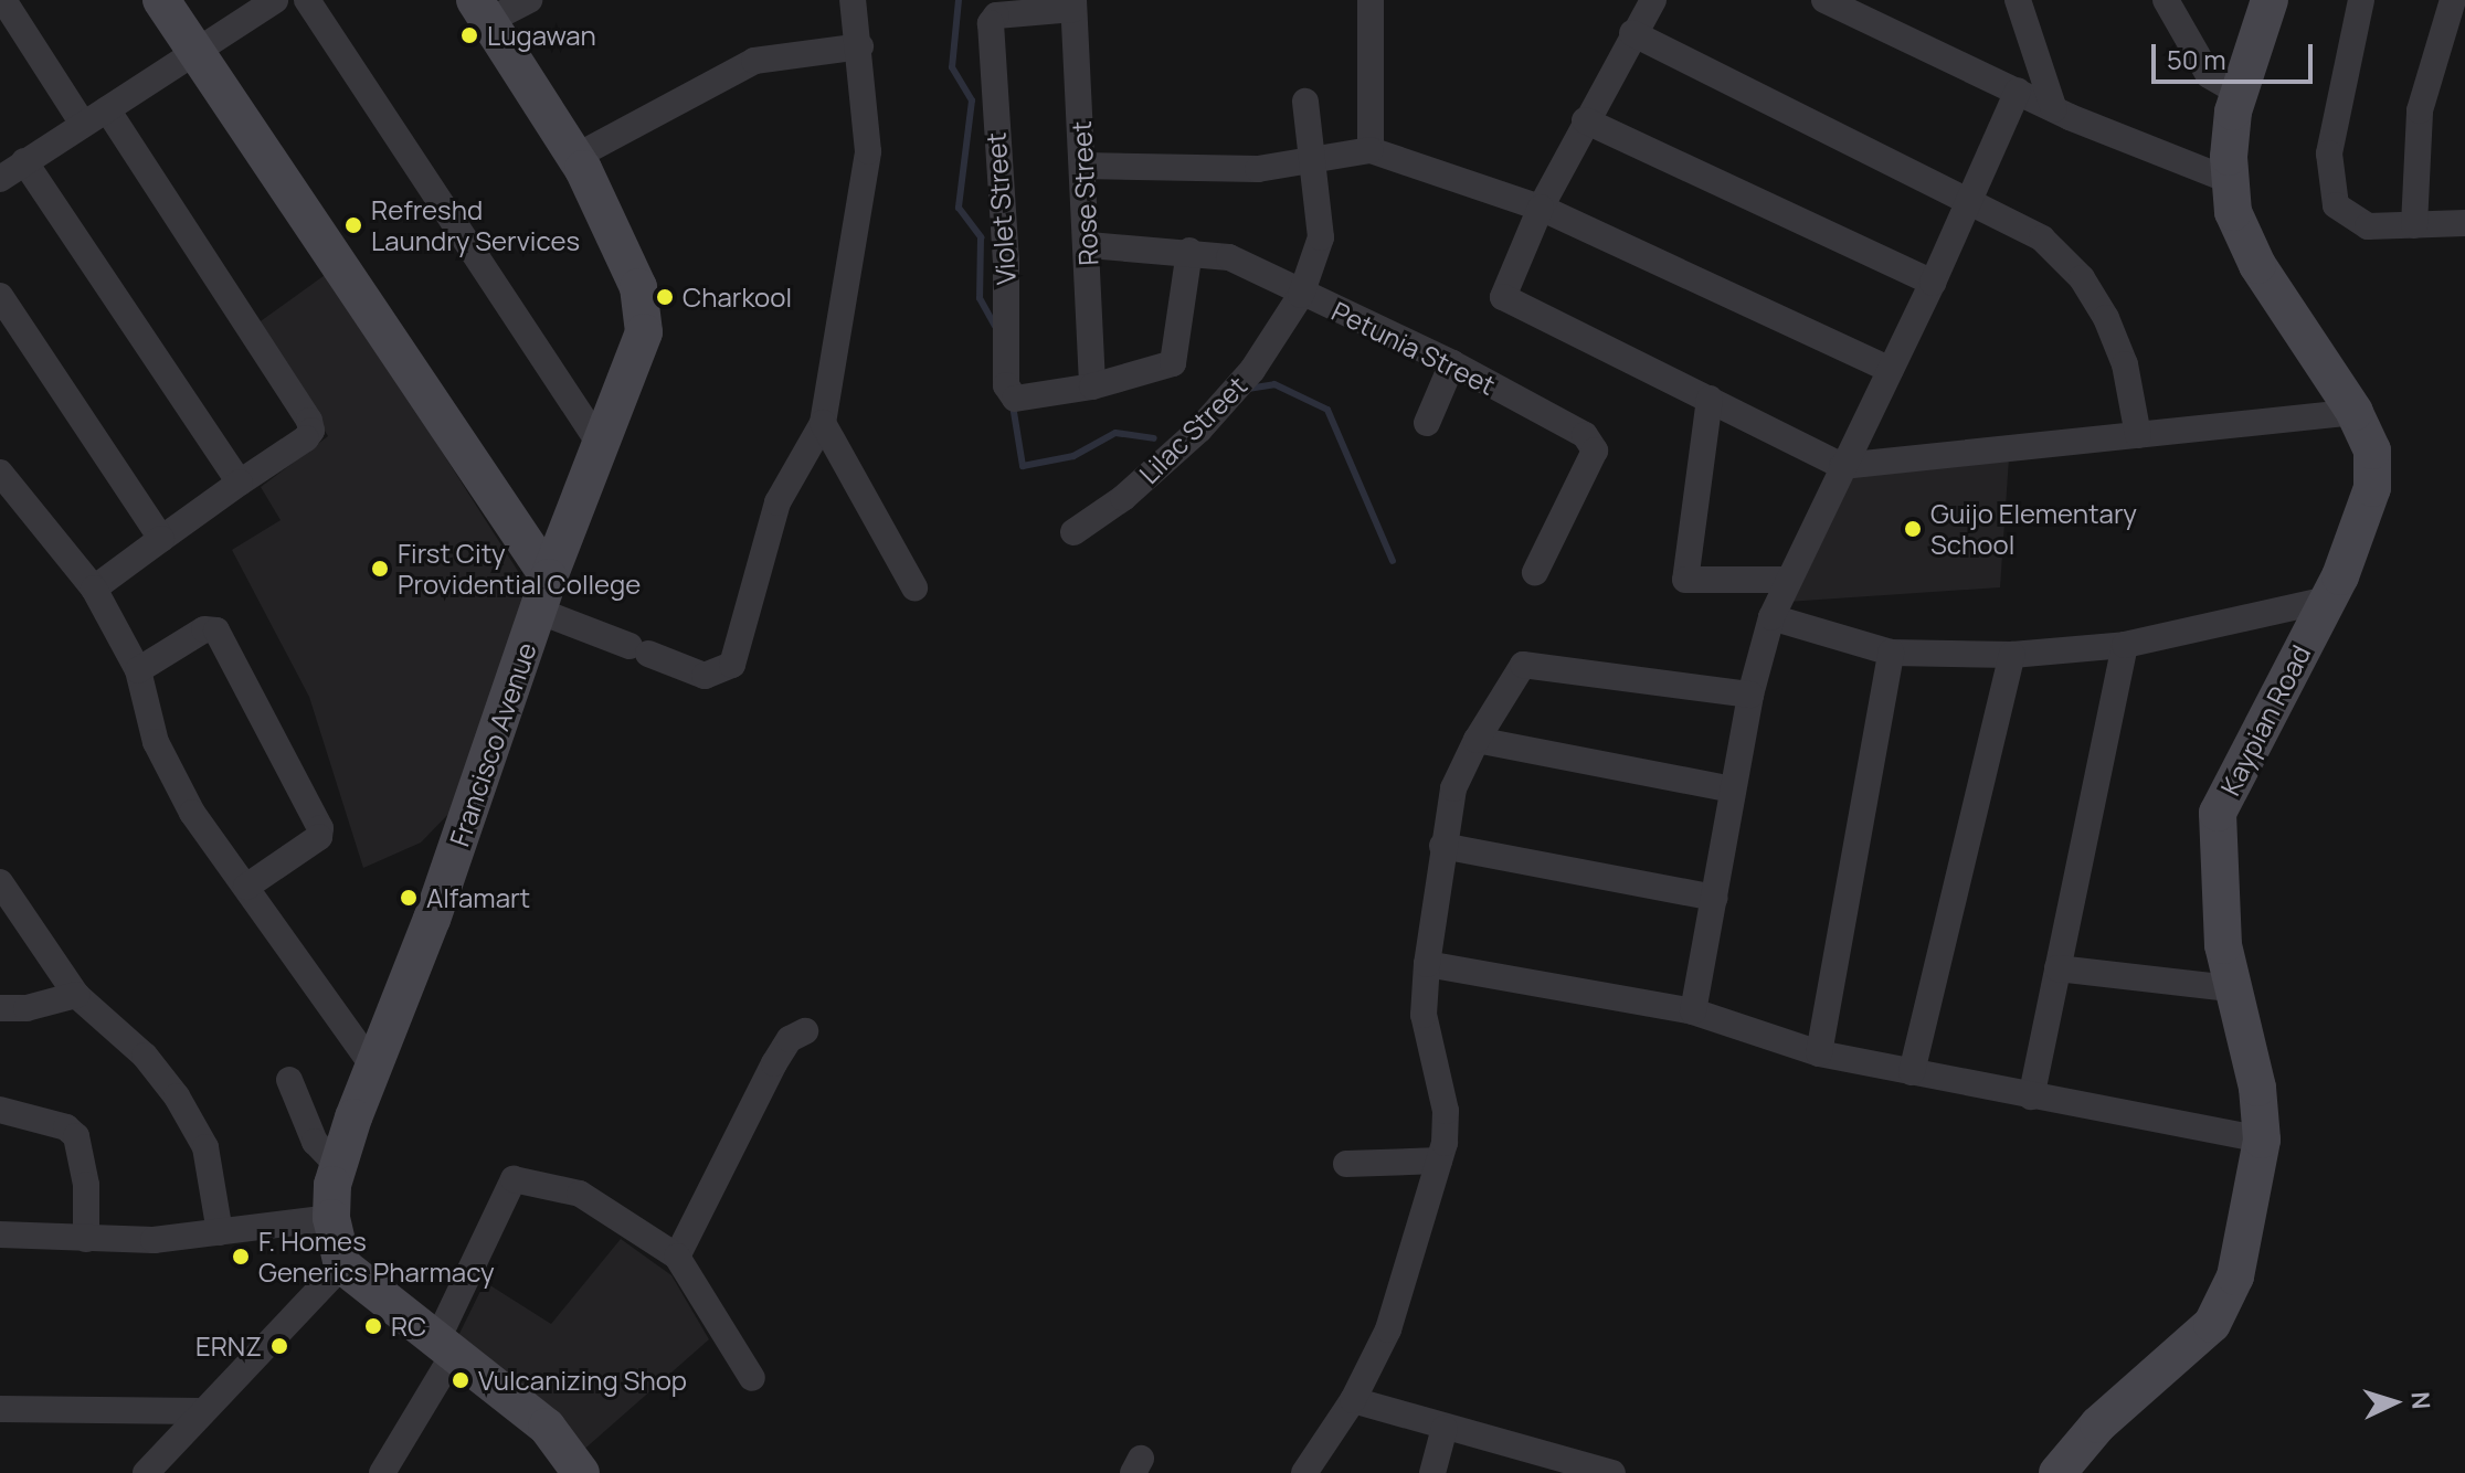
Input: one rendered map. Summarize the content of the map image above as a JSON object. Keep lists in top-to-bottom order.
{
  "streets": {
    "street": [
      "Rose Street",
      "Violet Street",
      "Petunia Street",
      "Lilac Street",
      "Kaypian Road",
      "Francisco Avenue"
    ]
  },
  "crossings": [
    ["Rose Street", "Violet Street"],
    ["Rose Street", "Petunia Street"],
    ["Petunia Street", "Lilac Street"]
  ],
  "places": [
    "Lugawan",
    "Refreshd Laundry Services",
    "Charkool",
    "Guijo Elementary School",
    "First City Providential College",
    "Alfamart",
    "F. Homes Generics Pharmacy",
    "RC",
    "ERNZ",
    "Vulcanizing Shop"
  ],
  "scale_bar": "50 m",
  "north": "right"
}
